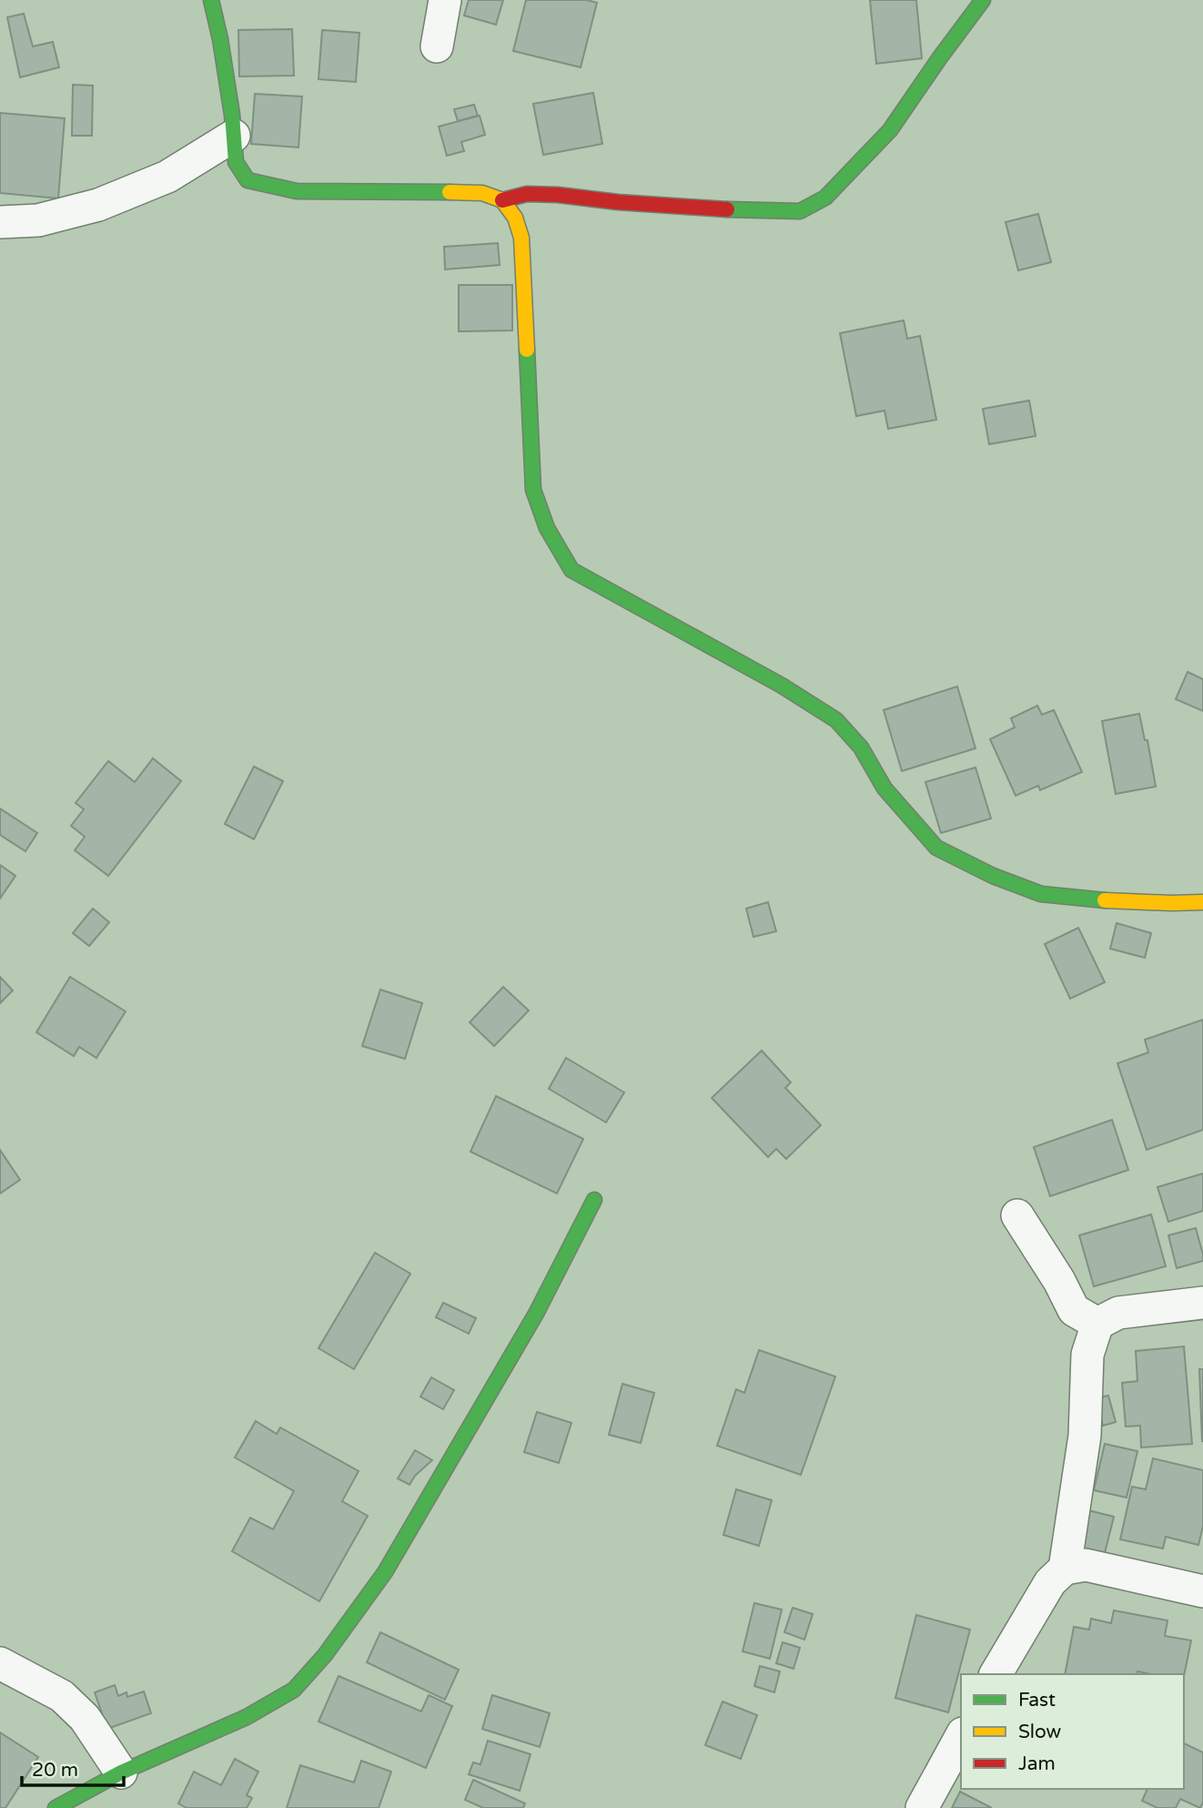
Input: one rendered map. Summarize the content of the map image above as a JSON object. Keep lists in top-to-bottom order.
{
  "legend": ["Fast", "Slow", "Jam"],
  "scale_bar": "20 m"
}
